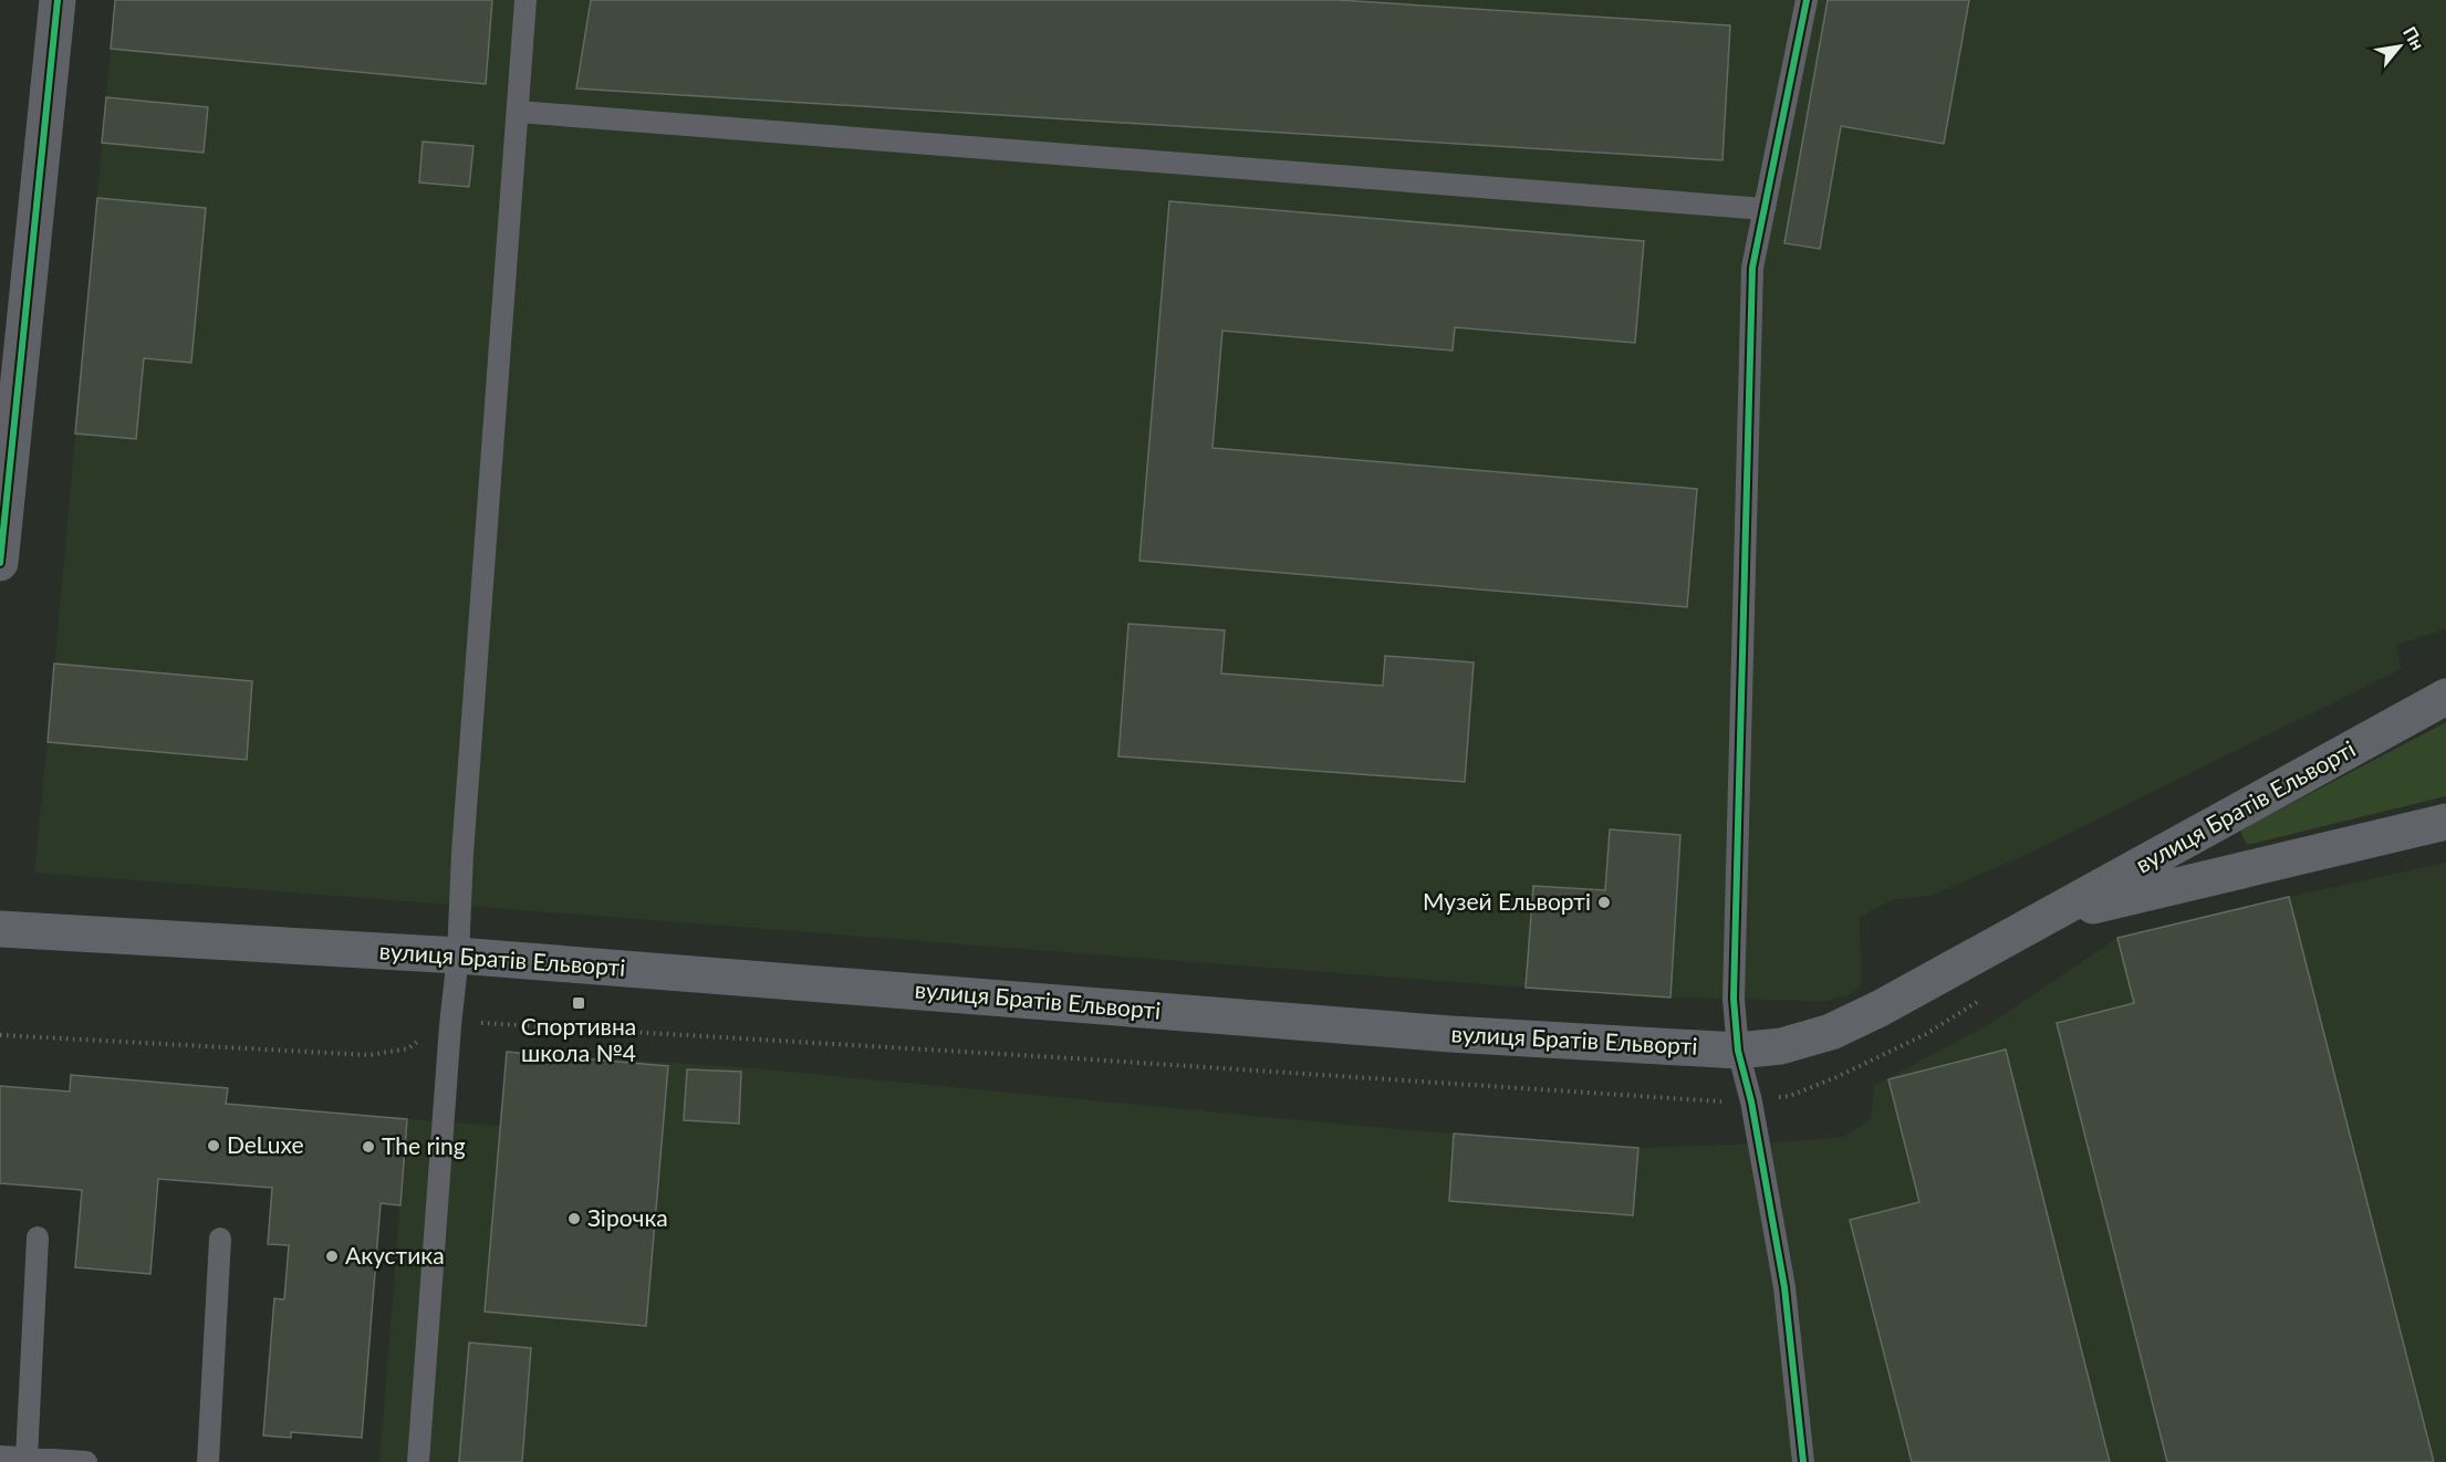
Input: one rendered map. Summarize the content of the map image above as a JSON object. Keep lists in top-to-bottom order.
{
  "streets": {
    "main road": ["вулиця Братів Ельворті"]
  },
  "places": {
    "other": [
      "Музей Ельворті",
      "DeLuxe",
      "The ring",
      "Зірочка",
      "Акустика"
    ],
    "transit": ["Спортивна школа №4"]
  },
  "north": "top right"
}
